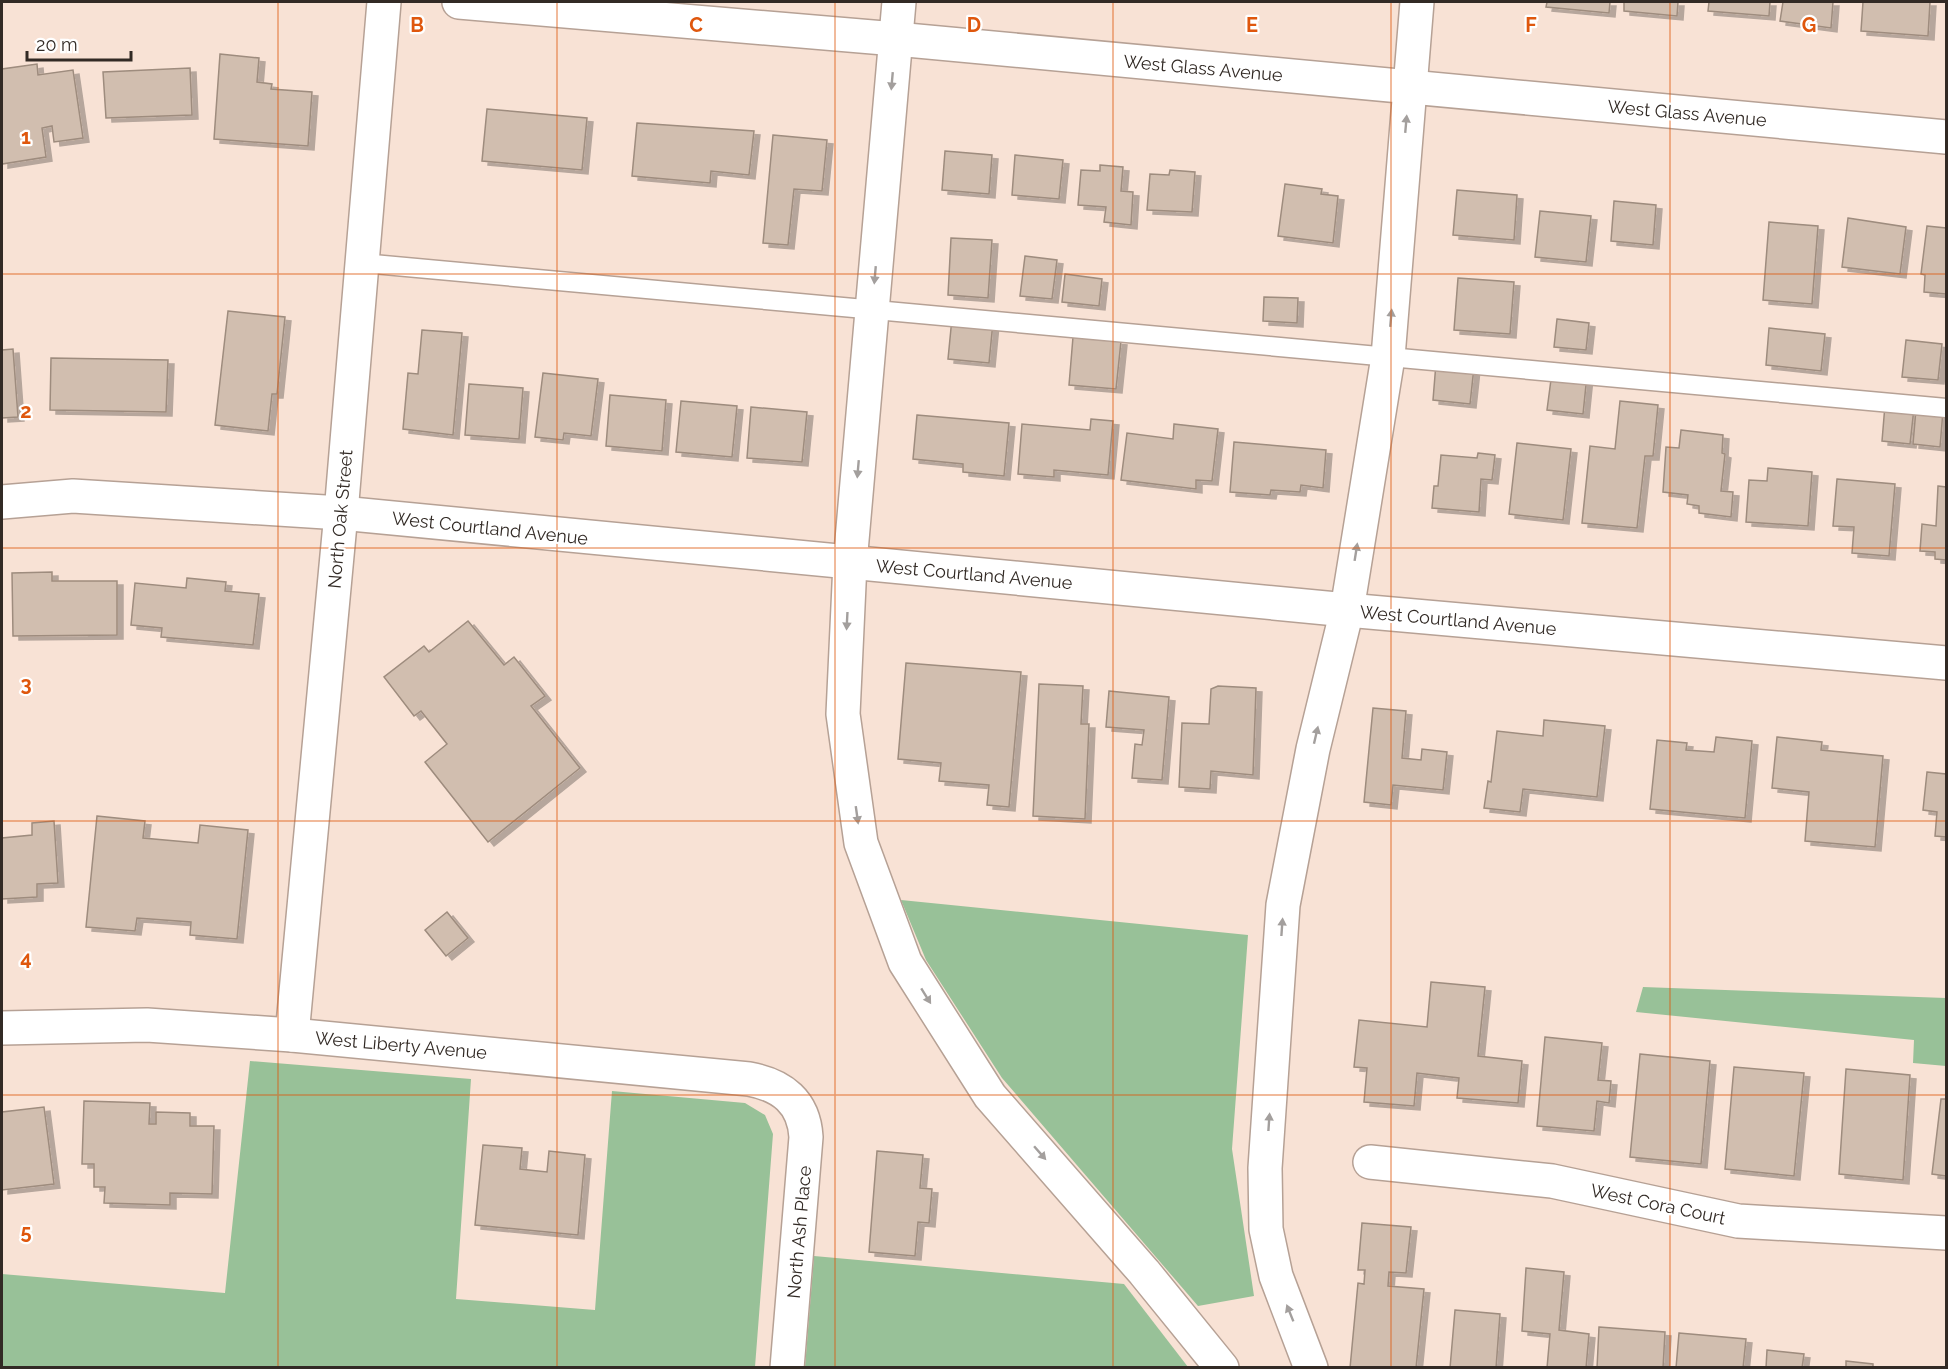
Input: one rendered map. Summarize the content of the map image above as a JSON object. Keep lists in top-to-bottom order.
{
  "streets": {
    "street": [
      "West Glass Avenue",
      "North Oak Street",
      "West Courtland Avenue",
      "West Liberty Avenue",
      "West Cora Court",
      "North Ash Place"
    ]
  },
  "crossings": [
    ["North Oak Street", "West Courtland Avenue"],
    ["North Oak Street", "West Liberty Avenue"],
    ["West Liberty Avenue", "North Ash Place"]
  ],
  "scale_bar": "20 m",
  "grid": {
    "columns": [
      "B",
      "C",
      "D",
      "E",
      "F",
      "G"
    ],
    "rows": [
      "1",
      "2",
      "3",
      "4",
      "5"
    ]
  }
}
